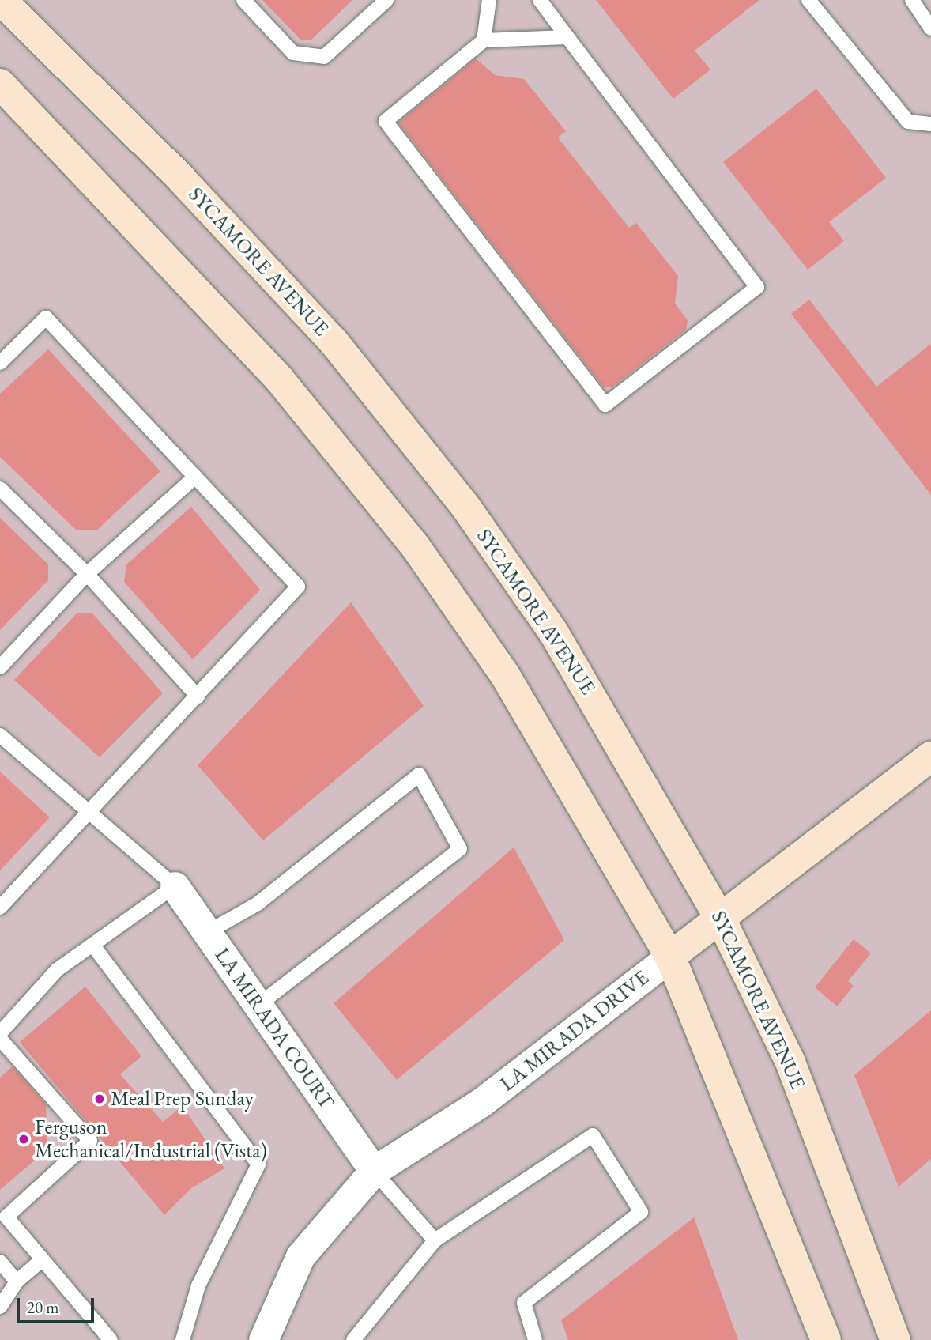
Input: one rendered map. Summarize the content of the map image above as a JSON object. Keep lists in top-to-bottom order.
{
  "streets": {
    "main road": ["SYCAMORE AVENUE", "LA MIRADA DRIVE"],
    "street": ["LA MIRADA COURT"]
  },
  "crossings": [
    ["SYCAMORE AVENUE", "LA MIRADA DRIVE"],
    ["LA MIRADA COURT", "LA MIRADA DRIVE"]
  ],
  "places": ["Meal Prep Sunday", "Ferguson Mechanical/Industrial (Vista)"],
  "scale_bar": "20 m"
}
